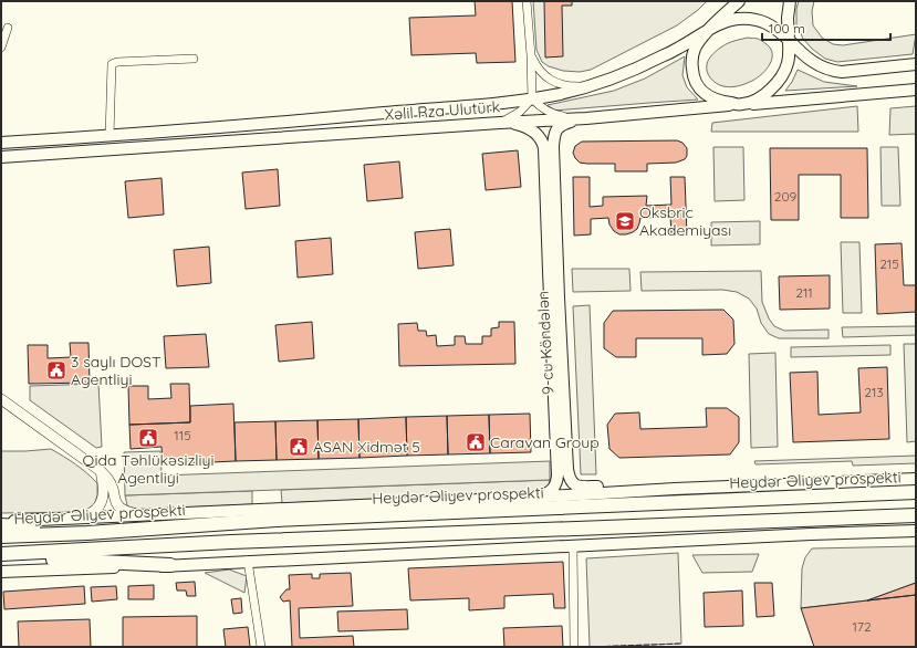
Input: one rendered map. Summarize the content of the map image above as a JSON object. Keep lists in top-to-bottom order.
{
  "streets": {
    "highway": ["Heydər Əliyev prospekti"],
    "main road": ["Xəlil Rza Ulutürk", "9-cu Köndələn"]
  },
  "crossings": [
    ["Xəlil Rza Ulutürk", "9-cu Köndələn"]
  ],
  "places": {
    "school or university": ["Oksbric Akademiyası"],
    "public building": [
      "3 saylı DOST Agentliyi",
      "Qida Təhlükəsizliyi Agentliyi",
      "Caravan Group",
      "ASAN Xidmət 5"
    ]
  },
  "house_numbers": [
    "209",
    "215",
    "211",
    "213",
    "115",
    "172"
  ],
  "scale_bar": "100 m"
}
